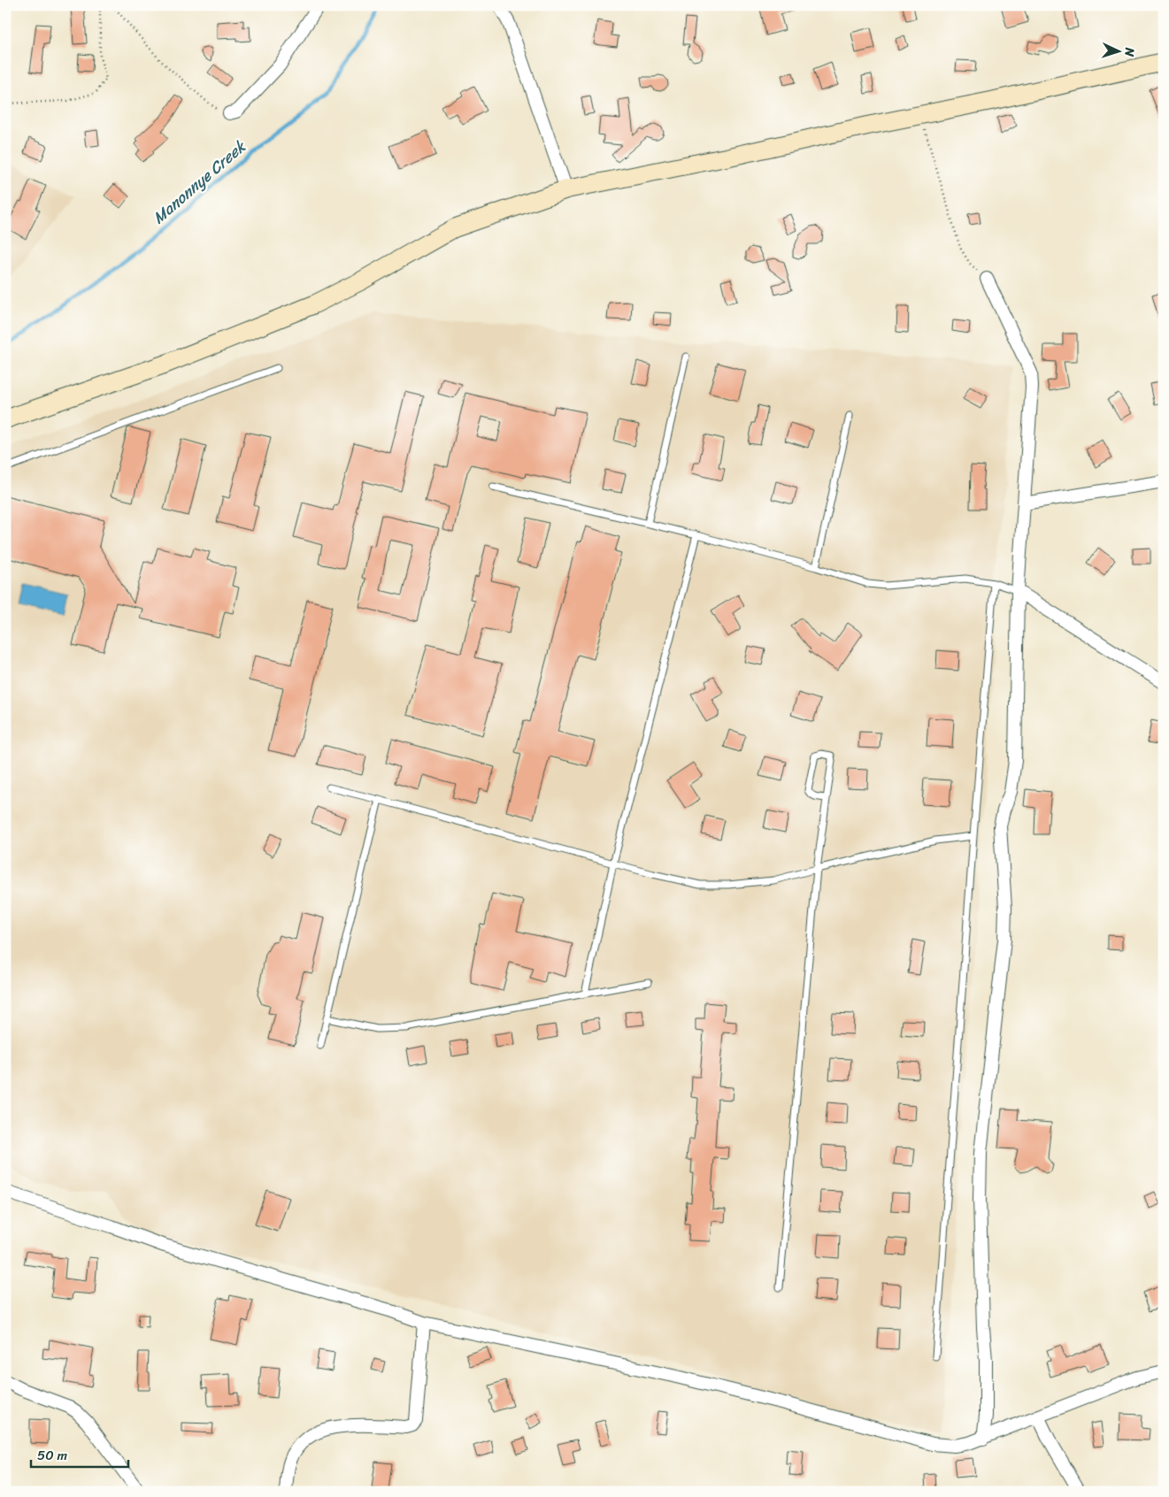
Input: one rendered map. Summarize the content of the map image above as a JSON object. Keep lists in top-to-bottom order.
{
  "water": ["Manonnye Creek"],
  "scale_bar": "50 m",
  "north": "right"
}
